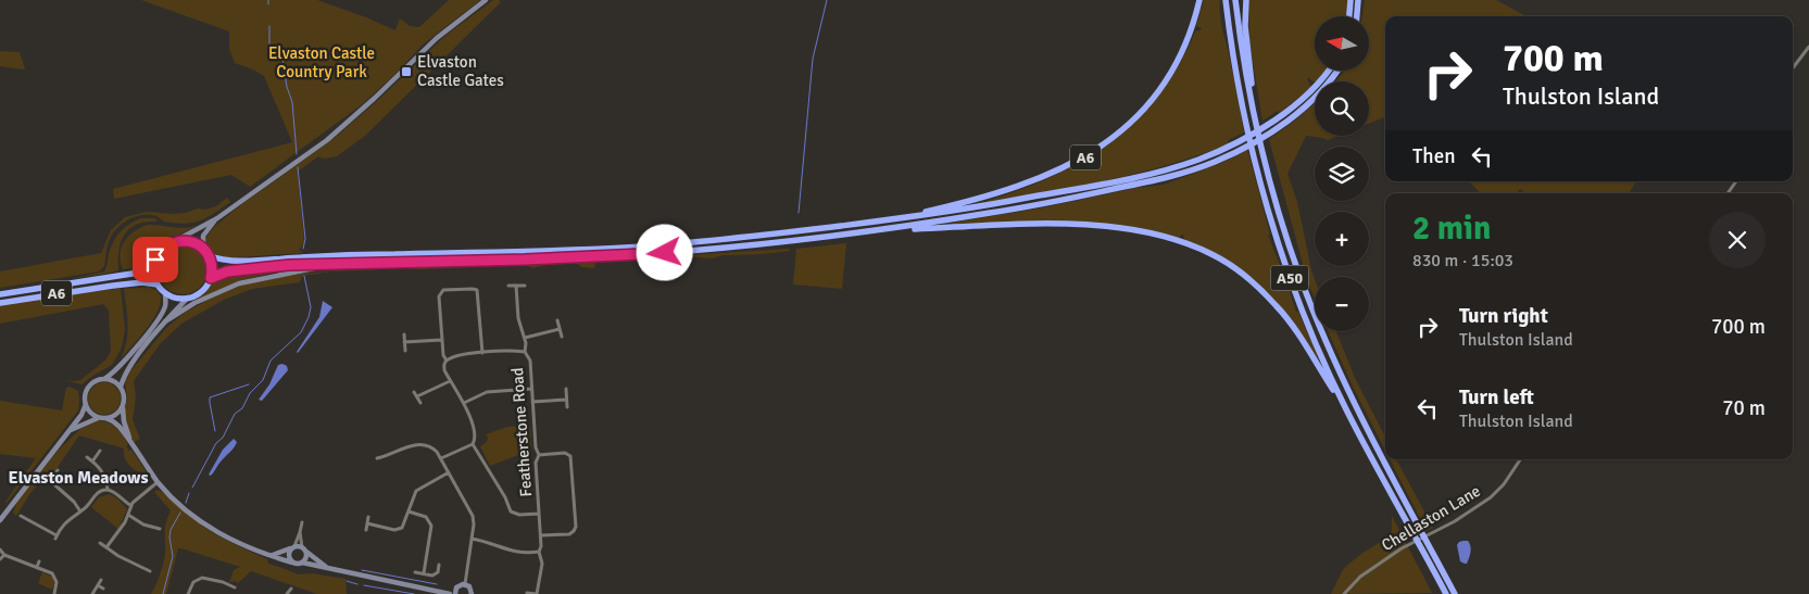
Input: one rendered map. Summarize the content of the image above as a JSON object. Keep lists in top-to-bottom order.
{
  "streets": {
    "highway": ["A6", "A50"],
    "street": ["Featherstone Road", "Chellaston Lane"]
  },
  "districts": ["Elvaston Meadows"],
  "parks": ["Elvaston Castle Country Park"],
  "places": {
    "transit": ["Elvaston Castle Gates"]
  },
  "north": "left",
  "page": {
    "map_buttons": ["+", "−"],
    "turn": ["700 m", "Thulston Island"],
    "then": "Then",
    "heading": ["2 min", "830 m · 15:03"],
    "list": [
      {
        "name": "Turn right",
        "note": "Thulston Island",
        "value": "700 m"
      },
      {
        "name": "Turn left",
        "note": "Thulston Island",
        "value": "70 m"
      }
    ]
  }
}
